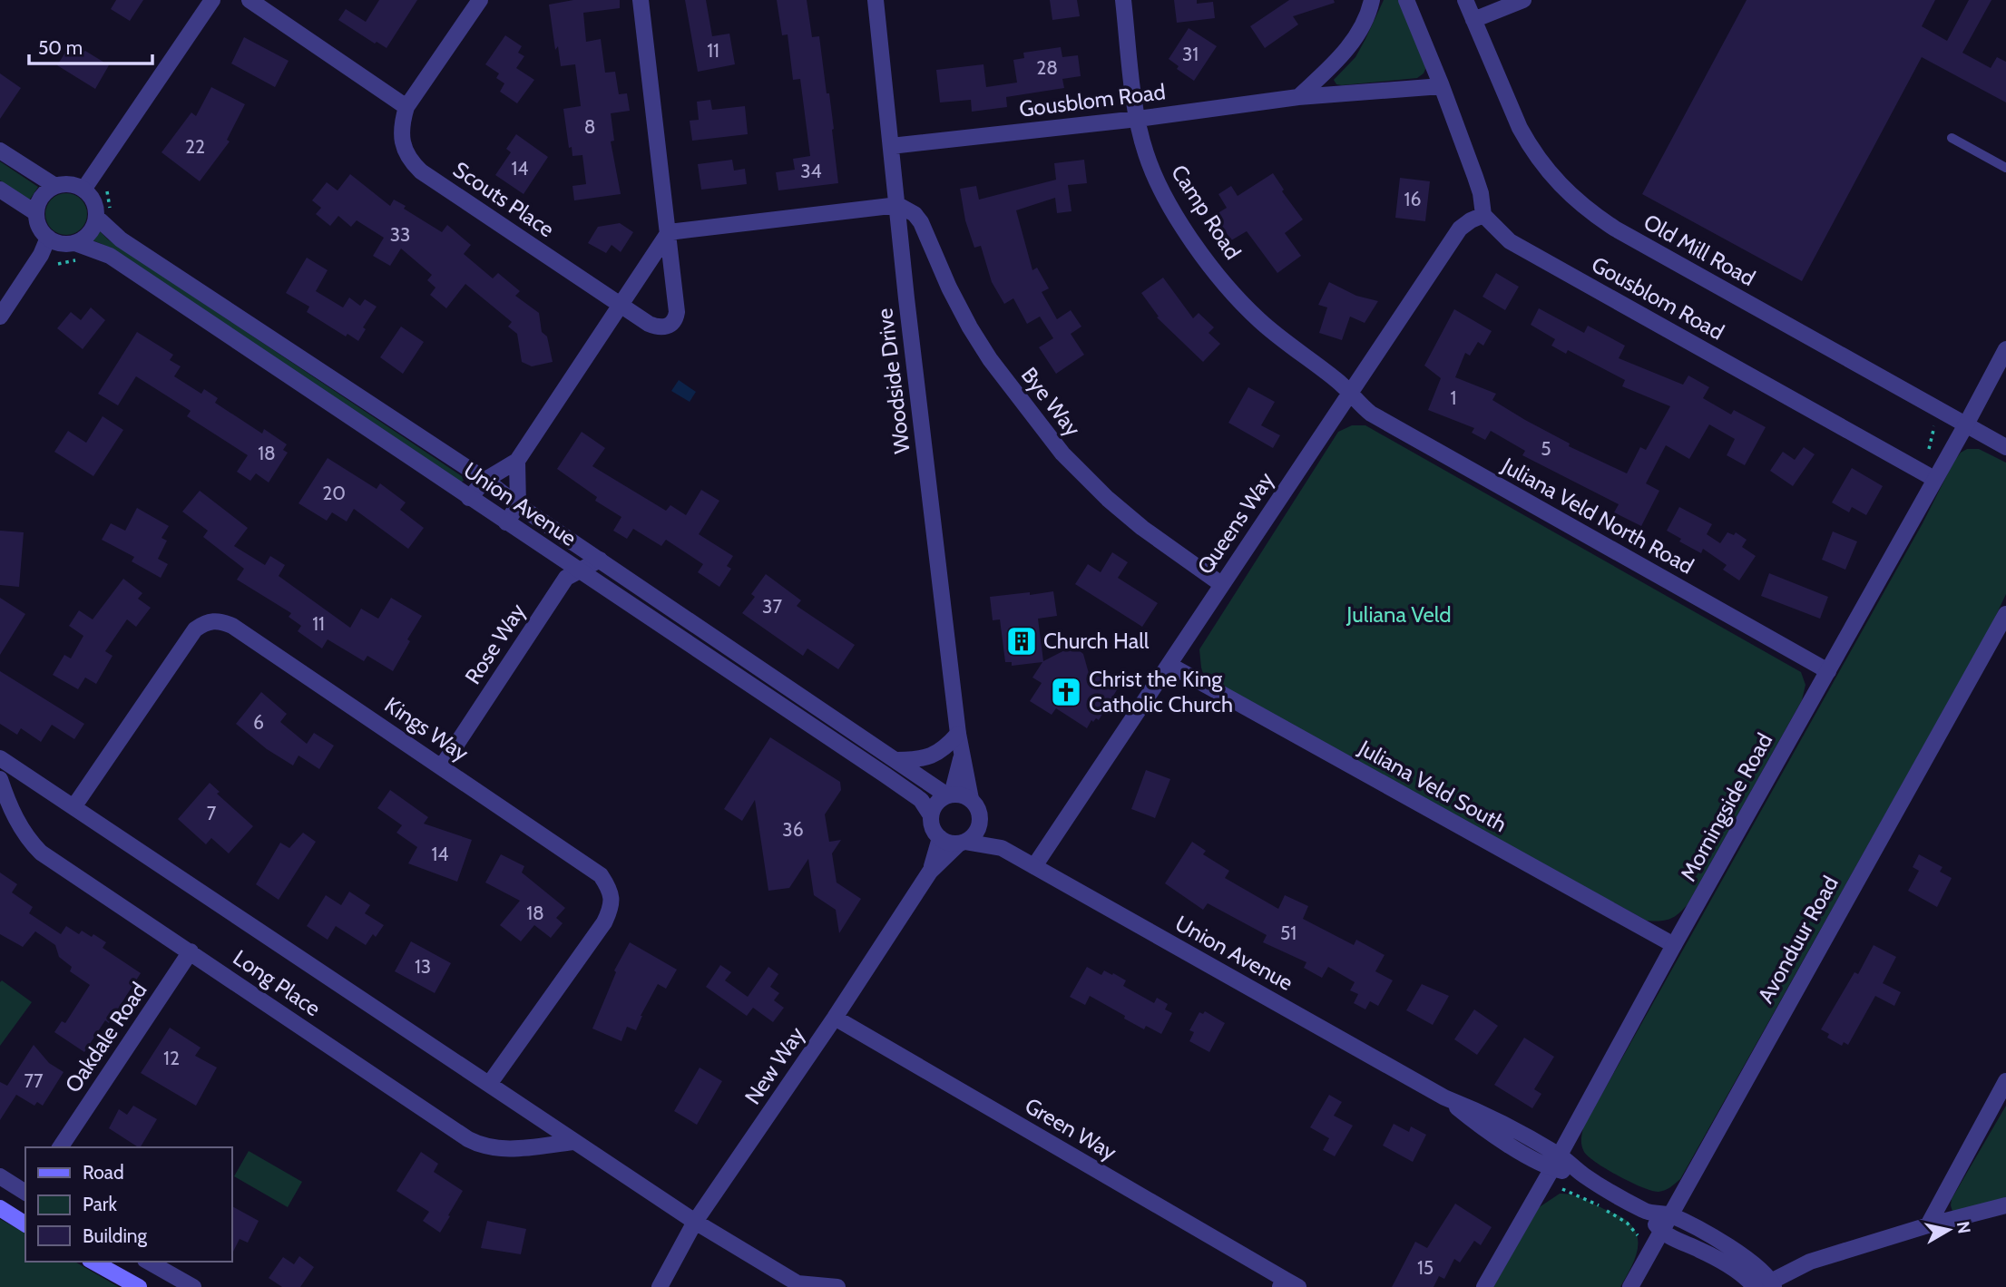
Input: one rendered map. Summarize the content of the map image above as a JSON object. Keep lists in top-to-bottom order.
{
  "streets": {
    "street": [
      "Gousblom Road",
      "Scouts Place",
      "Camp Road",
      "Old Mill Road",
      "Woodside Drive",
      "Bye Way",
      "Union Avenue",
      "Juliana Veld North Road",
      "Queens Way",
      "Rose Way",
      "Kings Way",
      "Juliana Veld South",
      "Morningside Road",
      "Avonduur Road",
      "Long Place",
      "Oakdale Road",
      "New Way",
      "Green Way"
    ]
  },
  "crossings": [
    ["Gousblom Road", "Camp Road"],
    ["Gousblom Road", "Woodside Drive"],
    ["Gousblom Road", "Queens Way"],
    ["Gousblom Road", "Morningside Road"],
    ["Camp Road", "Juliana Veld North Road"],
    ["Camp Road", "Queens Way"],
    ["Old Mill Road", "Morningside Road"],
    ["Woodside Drive", "Bye Way"],
    ["Woodside Drive", "Union Avenue"],
    ["Woodside Drive", "New Way"],
    ["Bye Way", "Queens Way"],
    ["Union Avenue", "Queens Way"],
    ["Union Avenue", "Rose Way"],
    ["Union Avenue", "Morningside Road"],
    ["Union Avenue", "Avonduur Road"],
    ["Union Avenue", "New Way"],
    ["Juliana Veld North Road", "Queens Way"],
    ["Juliana Veld North Road", "Morningside Road"],
    ["Queens Way", "Juliana Veld South"],
    ["Rose Way", "Kings Way"],
    ["Kings Way", "Long Place"],
    ["Juliana Veld South", "Morningside Road"],
    ["Long Place", "Oakdale Road"],
    ["Long Place", "New Way"],
    ["New Way", "Green Way"]
  ],
  "parks": ["Juliana Veld"],
  "places": {
    "building": ["Church Hall"],
    "church": ["Christ the King Catholic Church"]
  },
  "house_numbers": [
    "11",
    "31",
    "28",
    "8",
    "22",
    "14",
    "34",
    "16",
    "33",
    "1",
    "5",
    "18",
    "20",
    "37",
    "11",
    "6",
    "7",
    "36",
    "14",
    "18",
    "51",
    "13",
    "12",
    "77",
    "15"
  ],
  "legend": ["Road", "Park", "Building"],
  "scale_bar": "50 m",
  "north": "right"
}
